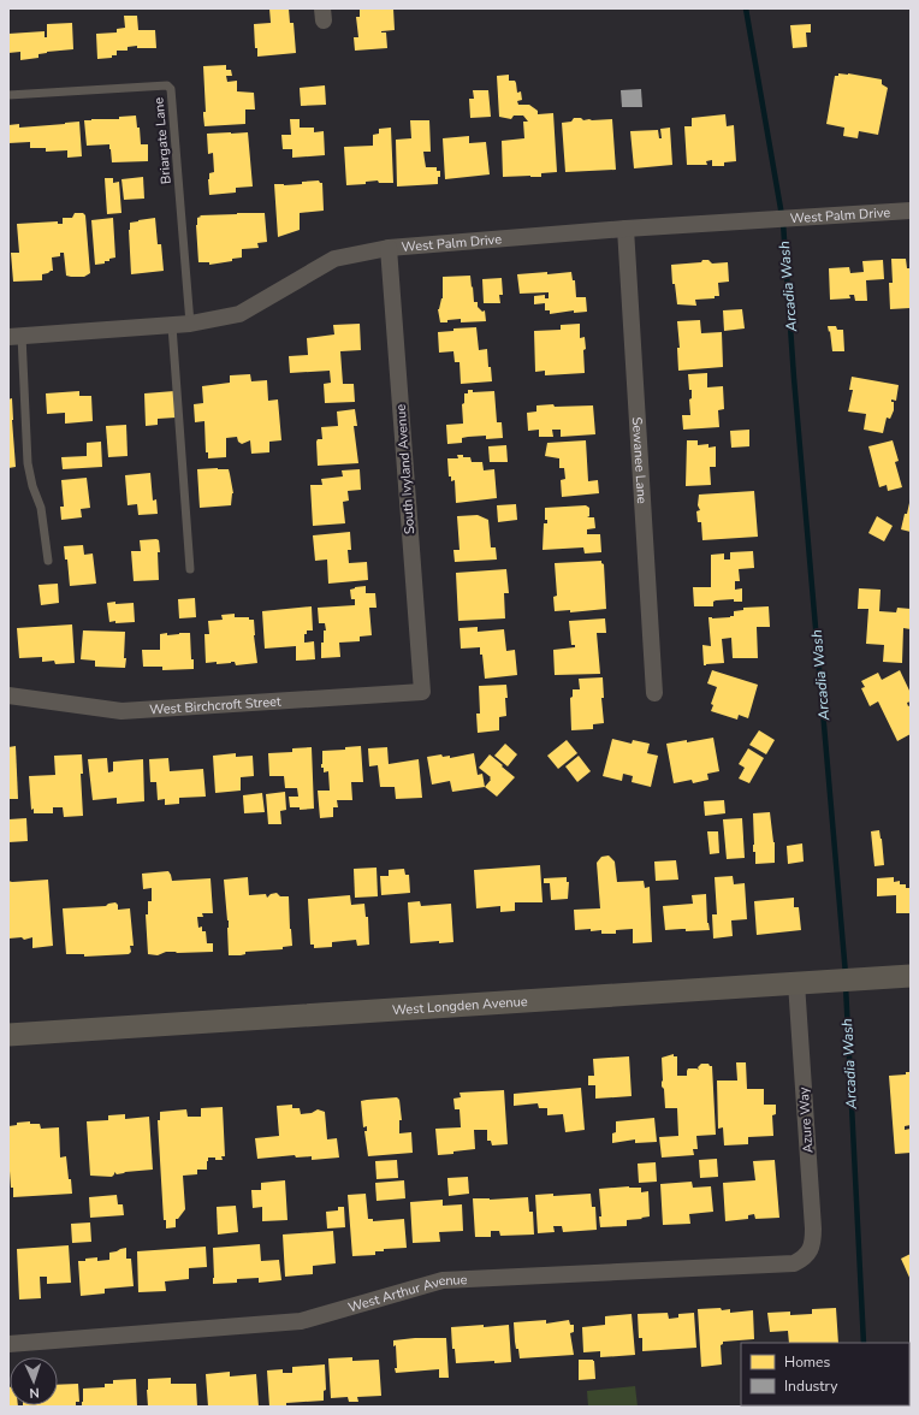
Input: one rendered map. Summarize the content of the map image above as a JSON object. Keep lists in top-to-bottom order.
{
  "streets": {
    "street": [
      "West Palm Drive",
      "Sewanee Lane",
      "South Ivyland Avenue",
      "West Birchcroft Street",
      "West Longden Avenue",
      "Azure Way",
      "West Arthur Avenue"
    ],
    "lane": ["Briargate Lane"]
  },
  "crossings": [
    ["Briargate Lane", "West Palm Drive"],
    ["West Palm Drive", "Sewanee Lane"],
    ["West Palm Drive", "South Ivyland Avenue"],
    ["South Ivyland Avenue", "West Birchcroft Street"],
    ["West Longden Avenue", "Azure Way"],
    ["Azure Way", "West Arthur Avenue"]
  ],
  "water": ["Arcadia Wash"],
  "legend": ["Homes", "Industry"],
  "north": "bottom"
}
